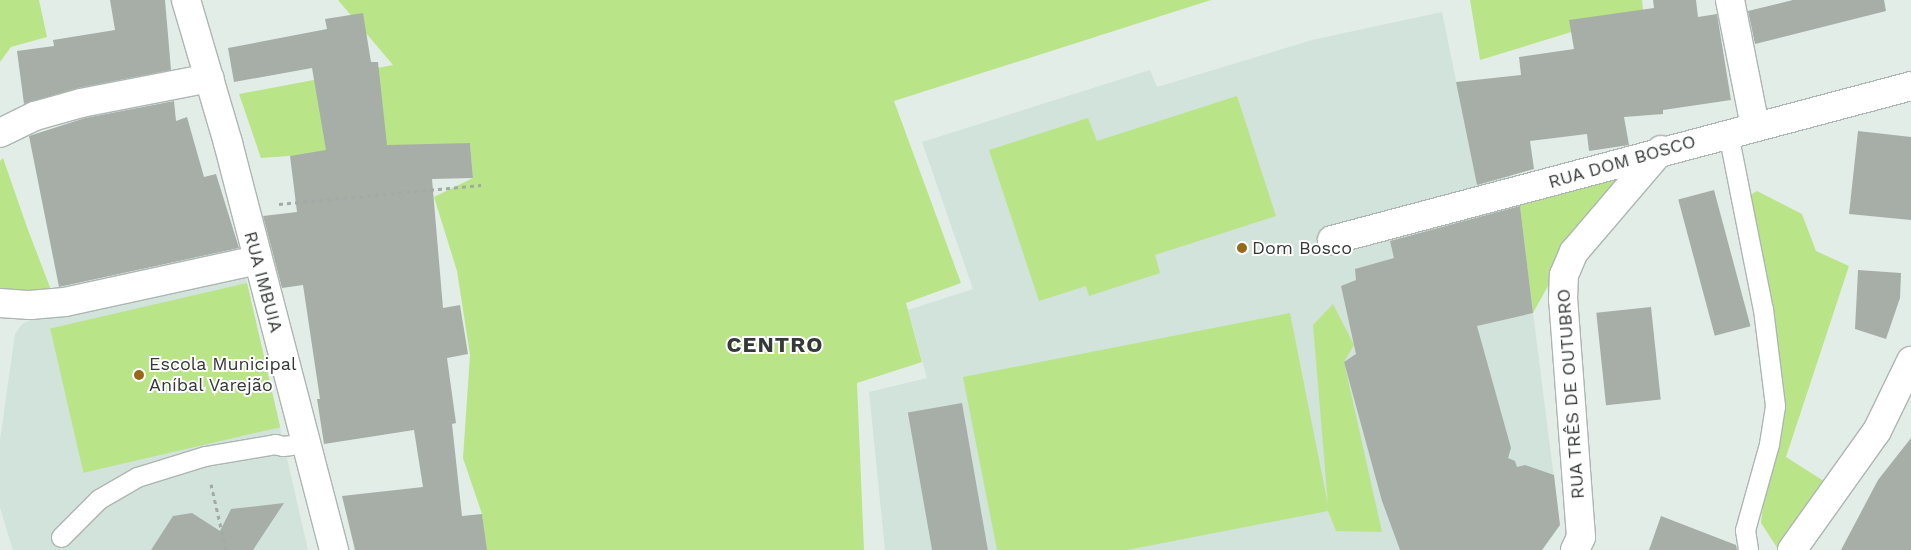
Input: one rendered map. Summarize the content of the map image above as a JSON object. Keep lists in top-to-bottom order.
{
  "streets": {
    "street": ["RUA DOM BOSCO", "RUA IMBUIA", "RUA TRÊS DE OUTUBRO"]
  },
  "crossings": [
    ["RUA DOM BOSCO", "RUA TRÊS DE OUTUBRO"]
  ],
  "districts": ["CENTRO"],
  "places": ["Dom Bosco", "Escola Municipal Aníbal Varejão"]
}
